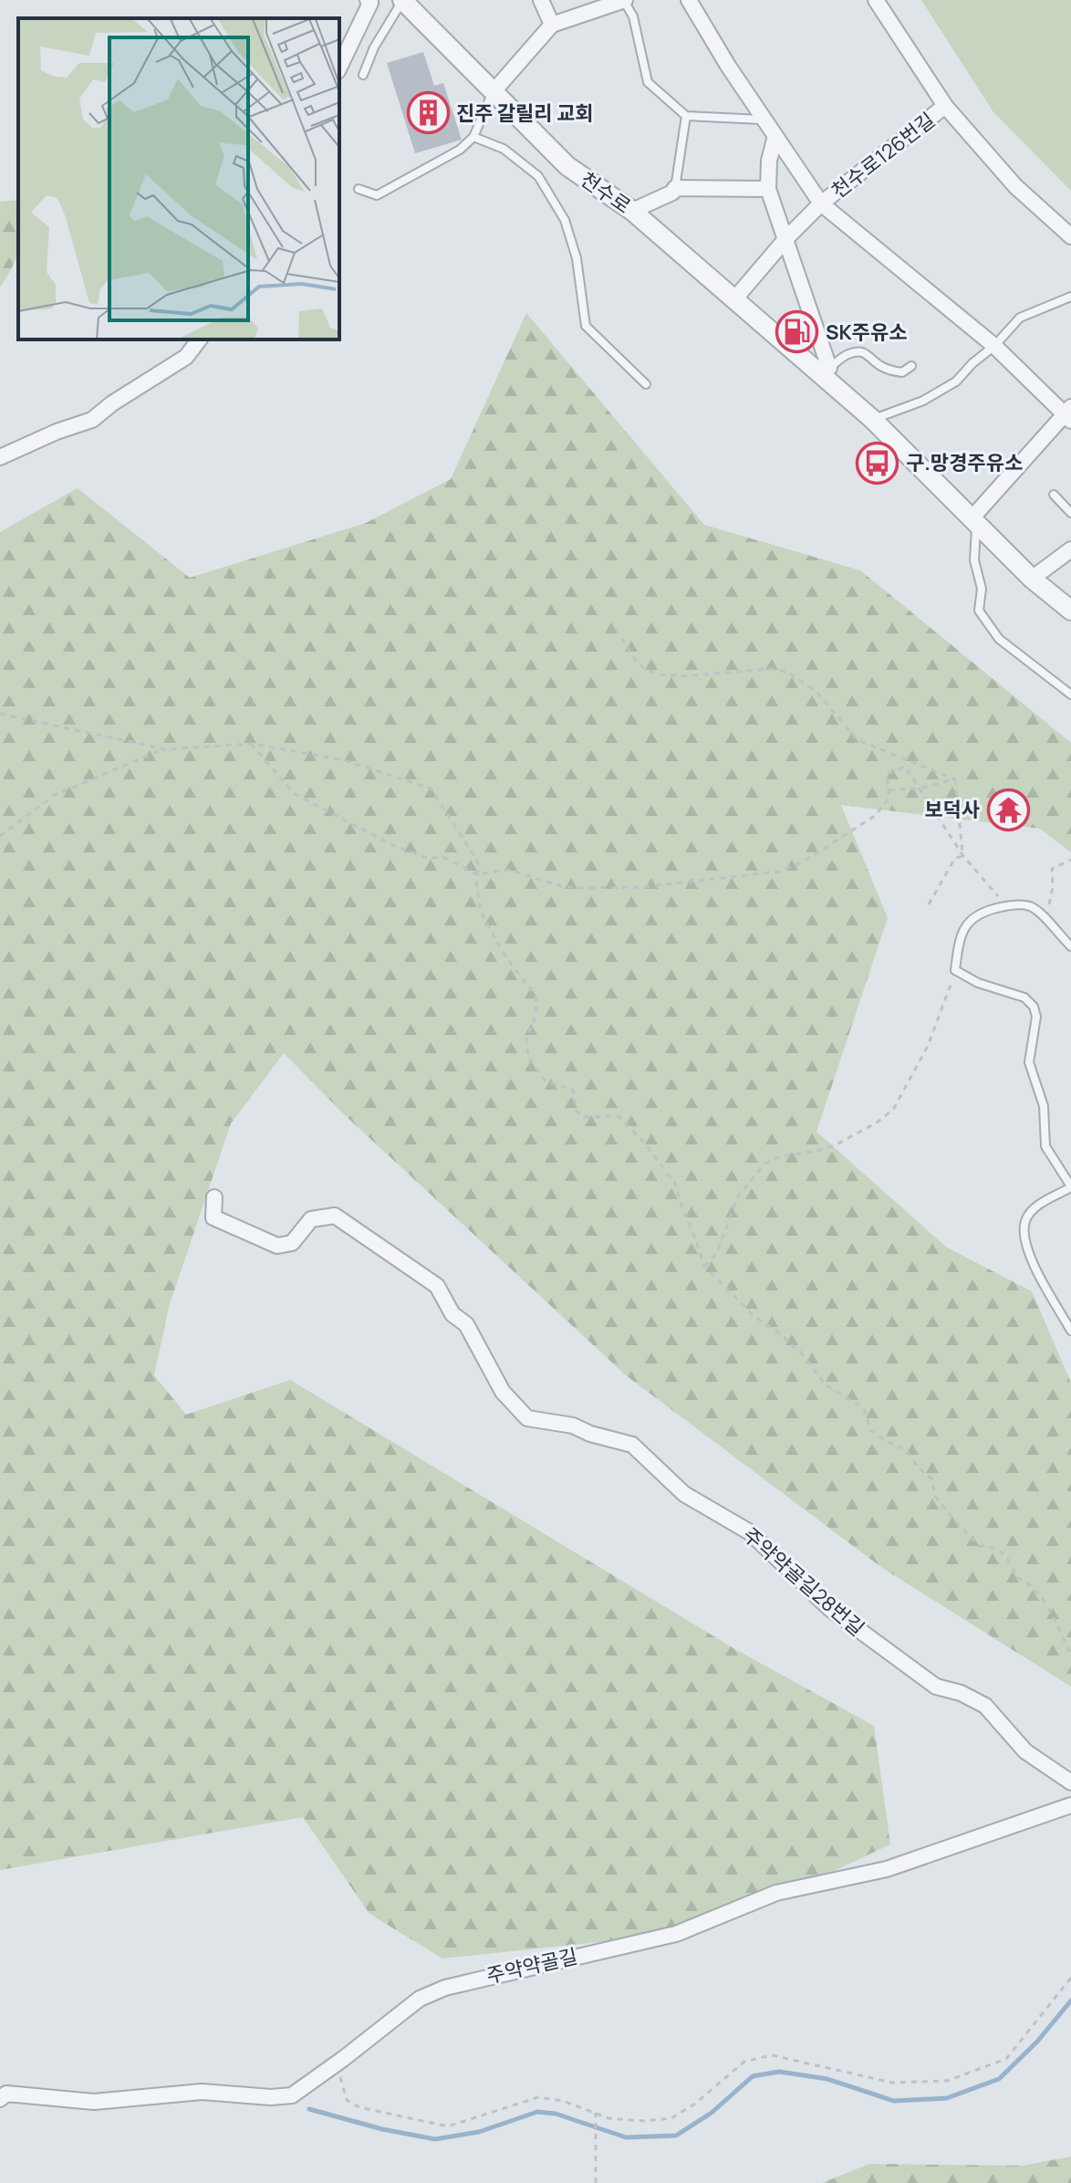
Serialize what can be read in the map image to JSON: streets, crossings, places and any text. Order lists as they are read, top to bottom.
{
  "streets": {
    "street": [
      "천수로126번길",
      "천수로",
      "주약약골길28번길",
      "주약약골길"
    ]
  },
  "crossings": [
    ["천수로126번길", "천수로"]
  ],
  "places": {
    "building": ["진주 갈릴리 교회"],
    "fuel station": ["SK주유소"],
    "bus stop": ["구.망경주유소"],
    "temple": ["보덕사"]
  }
}
